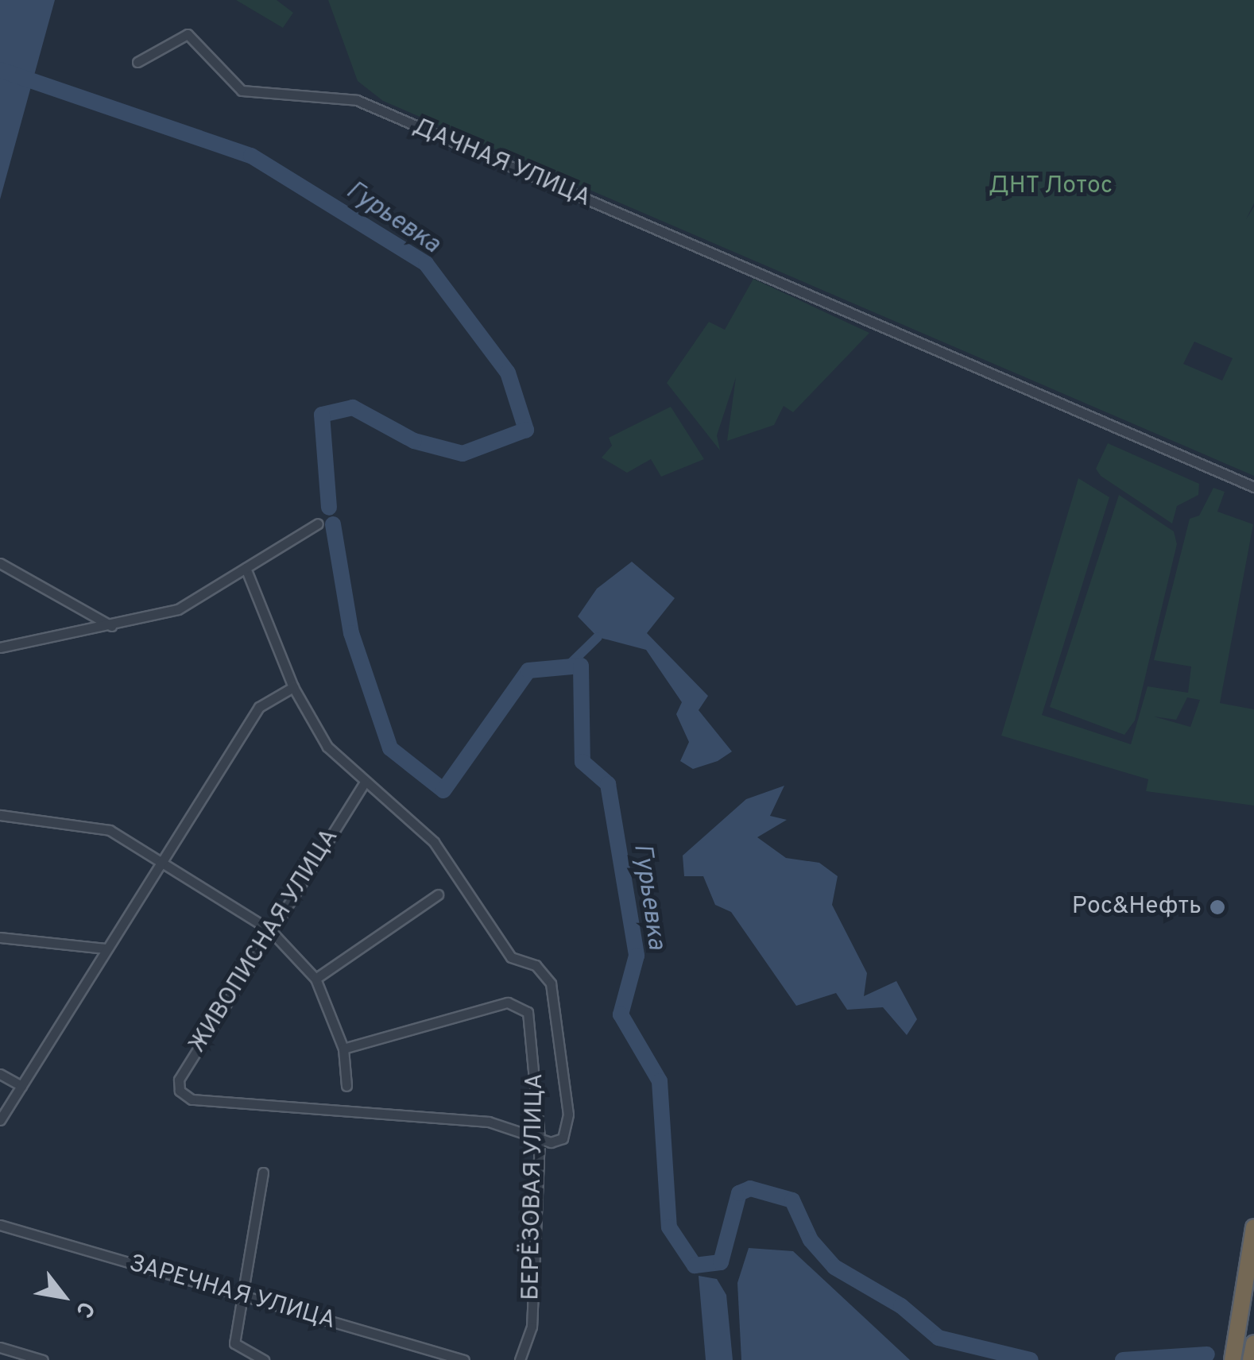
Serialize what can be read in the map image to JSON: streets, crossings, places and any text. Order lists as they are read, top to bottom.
{
  "streets": {
    "street": [
      "ДАЧНАЯ УЛИЦА",
      "ЖИВОПИСНАЯ УЛИЦА",
      "БЕРЁЗОВАЯ УЛИЦА",
      "ЗАРЕЧНАЯ УЛИЦА"
    ]
  },
  "crossings": [
    ["ЖИВОПИСНАЯ УЛИЦА", "БЕРЁЗОВАЯ УЛИЦА"]
  ],
  "water": ["Гурьевка"],
  "parks": ["ДНТ Лотос"],
  "places": ["Рос&Нефть"],
  "north": "bottom right"
}
